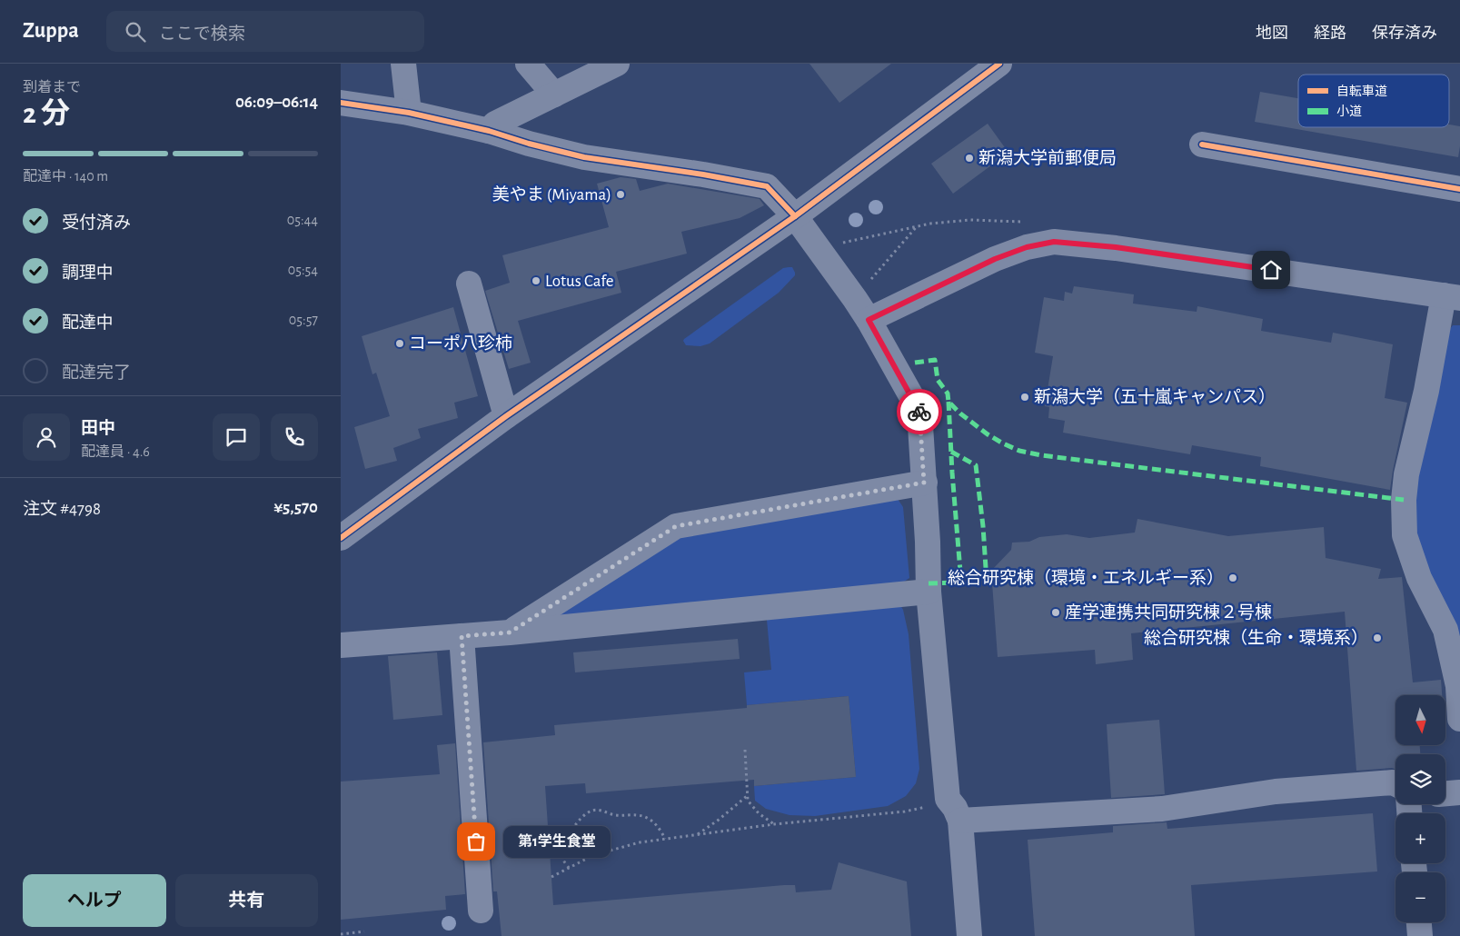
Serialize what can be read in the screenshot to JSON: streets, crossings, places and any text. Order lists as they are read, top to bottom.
{
  "places": [
    "新潟大学前郵便局",
    "美やま (Miyama)",
    "Lotus Cafe",
    "コーポ八珍柿",
    "新潟大学（五十嵐キャンパス）",
    "総合研究棟（環境・エネルギー系）",
    "産学連携共同研究棟２号棟",
    "総合研究棟（生命・環境系）",
    "第1学生食堂"
  ],
  "legend": ["自転車道", "小道"],
  "north": "bottom",
  "page": {
    "header": "Zuppa",
    "search": "ここで検索",
    "nav": ["地図", "経路", "保存済み"],
    "heading": ["2 分", "到着まで", "06:09–06:14"],
    "panel": [
      "田中",
      "配達員 · 4.6",
      "注文 #4798",
      "¥5,570"
    ],
    "bar": "配達中 · 140 m",
    "list": [
      ["受付済み", "05:44"],
      ["調理中", "05:54"],
      ["配達中", "05:57"],
      "配達完了"
    ],
    "map_buttons": ["+", "−"],
    "bubble": "第1学生食堂",
    "buttons": ["ヘルプ", "共有"]
  }
}
